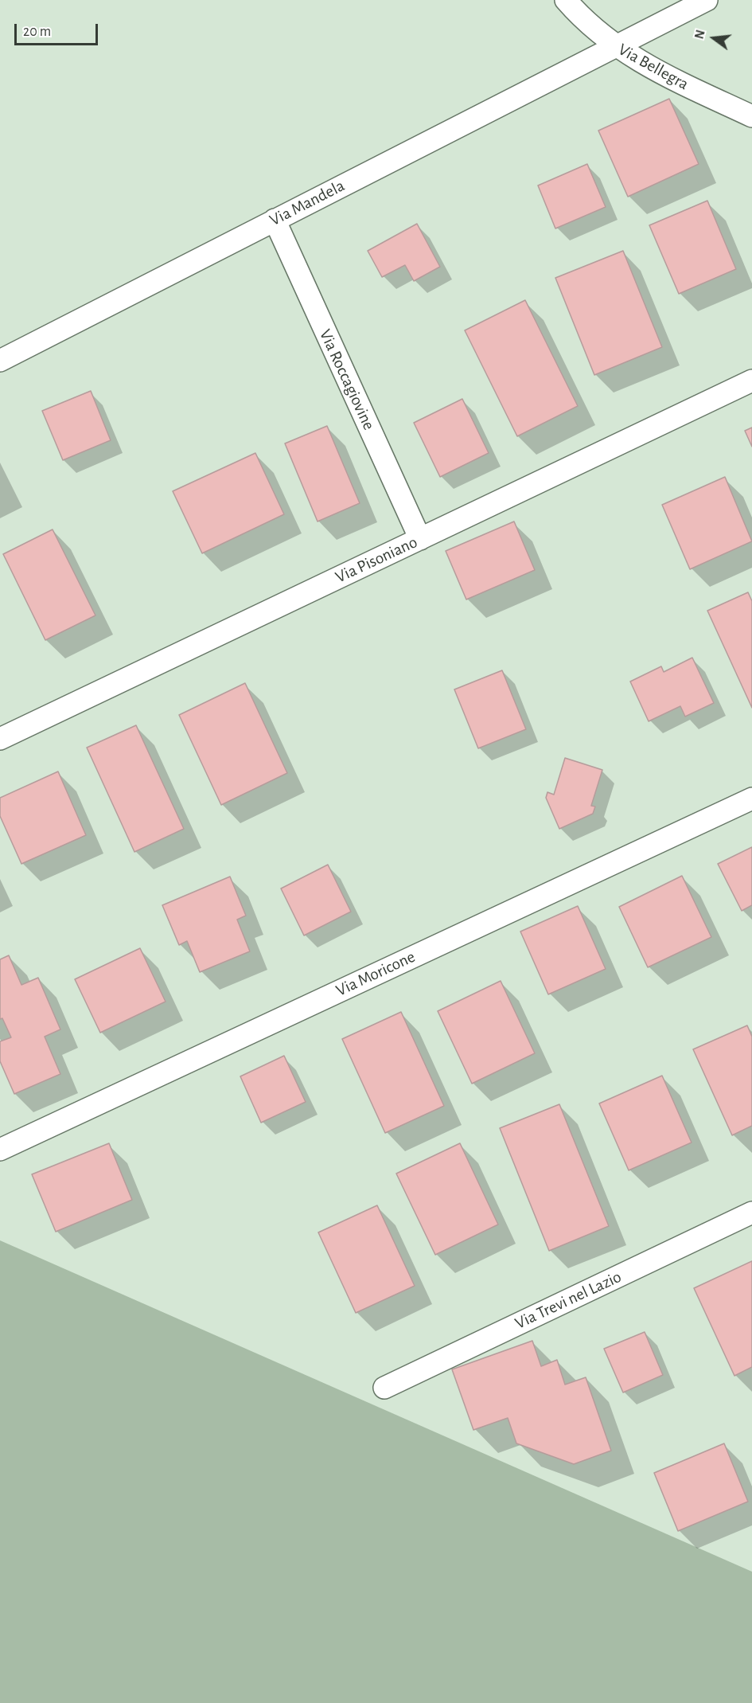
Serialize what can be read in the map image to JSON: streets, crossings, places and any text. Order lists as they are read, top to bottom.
{
  "streets": {
    "street": [
      "Via Bellegra",
      "Via Mandela",
      "Via Roccagiovine",
      "Via Pisoniano",
      "Via Moricone",
      "Via Trevi nel Lazio"
    ]
  },
  "crossings": [
    ["Via Bellegra", "Via Mandela"],
    ["Via Mandela", "Via Roccagiovine"],
    ["Via Roccagiovine", "Via Pisoniano"]
  ],
  "scale_bar": "20 m",
  "north": "left"
}
